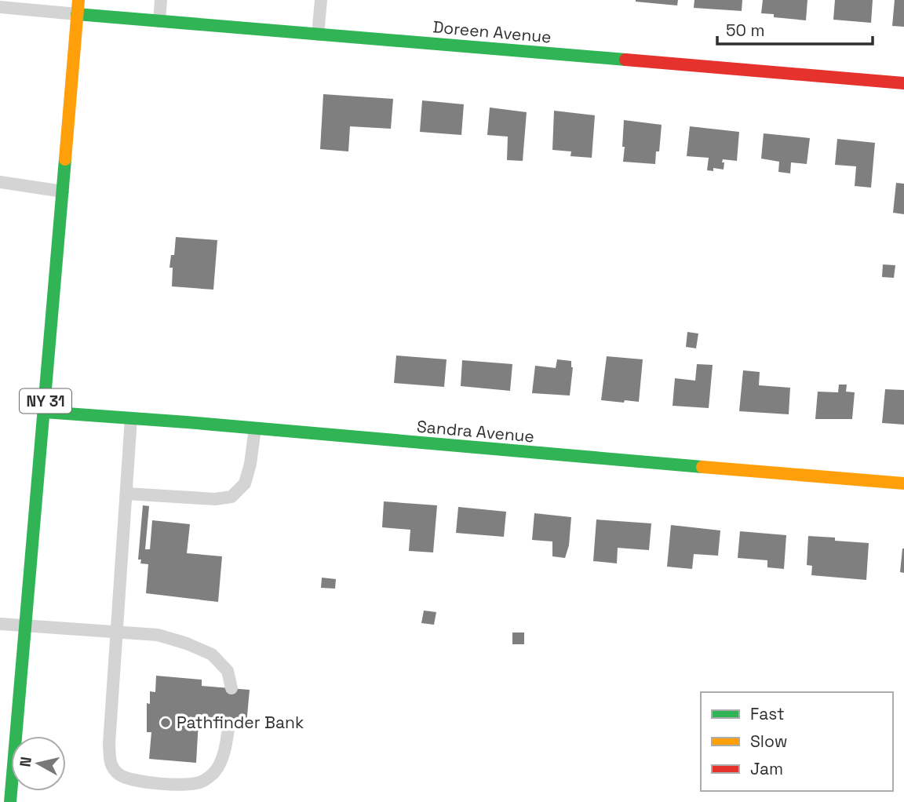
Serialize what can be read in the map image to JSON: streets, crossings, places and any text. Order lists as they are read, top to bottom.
{
  "streets": {
    "street": ["Doreen Avenue", "NY 31", "Sandra Avenue"]
  },
  "crossings": [
    ["Doreen Avenue", "NY 31"],
    ["NY 31", "Sandra Avenue"]
  ],
  "places": ["Pathfinder Bank"],
  "legend": ["Fast", "Slow", "Jam"],
  "scale_bar": "50 m",
  "north": "left"
}
